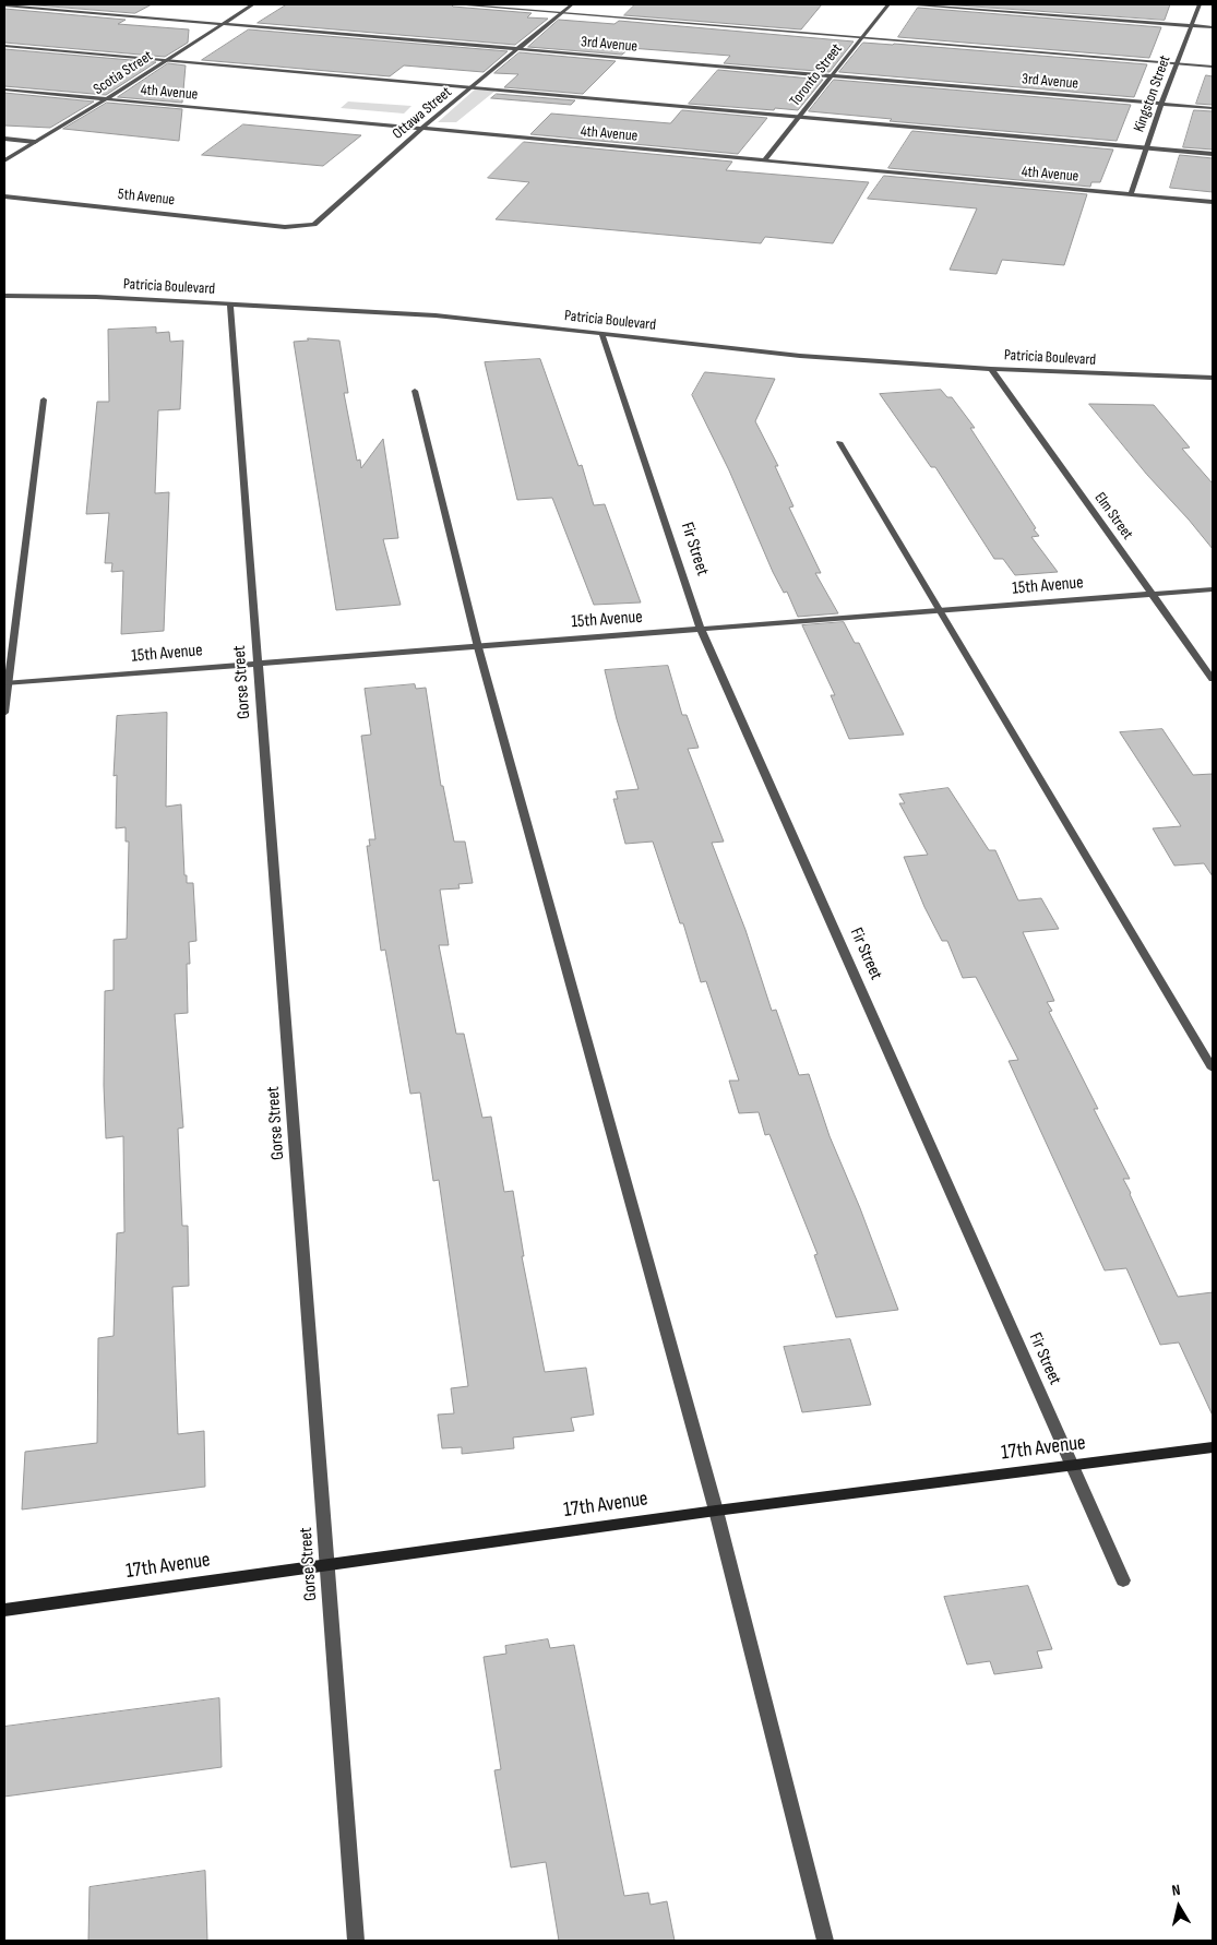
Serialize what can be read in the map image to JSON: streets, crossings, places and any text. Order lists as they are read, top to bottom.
{
  "streets": {
    "street": [
      "3rd Avenue",
      "Scotia Street",
      "Toronto Street",
      "4th Avenue",
      "Kingston Street",
      "Ottawa Street",
      "5th Avenue",
      "Patricia Boulevard",
      "Elm Street",
      "Fir Street",
      "15th Avenue",
      "Gorse Street",
      "17th Avenue"
    ]
  },
  "crossings": [
    ["3rd Avenue", "Scotia Street"],
    ["3rd Avenue", "Toronto Street"],
    ["3rd Avenue", "Kingston Street"],
    ["3rd Avenue", "Ottawa Street"],
    ["Scotia Street", "4th Avenue"],
    ["Toronto Street", "4th Avenue"],
    ["4th Avenue", "Kingston Street"],
    ["4th Avenue", "Ottawa Street"],
    ["Ottawa Street", "5th Avenue"],
    ["Patricia Boulevard", "Elm Street"],
    ["Patricia Boulevard", "Fir Street"],
    ["Patricia Boulevard", "Gorse Street"],
    ["Elm Street", "15th Avenue"],
    ["Fir Street", "15th Avenue"],
    ["Fir Street", "17th Avenue"],
    ["15th Avenue", "Gorse Street"],
    ["Gorse Street", "17th Avenue"]
  ],
  "north": "top"
}
